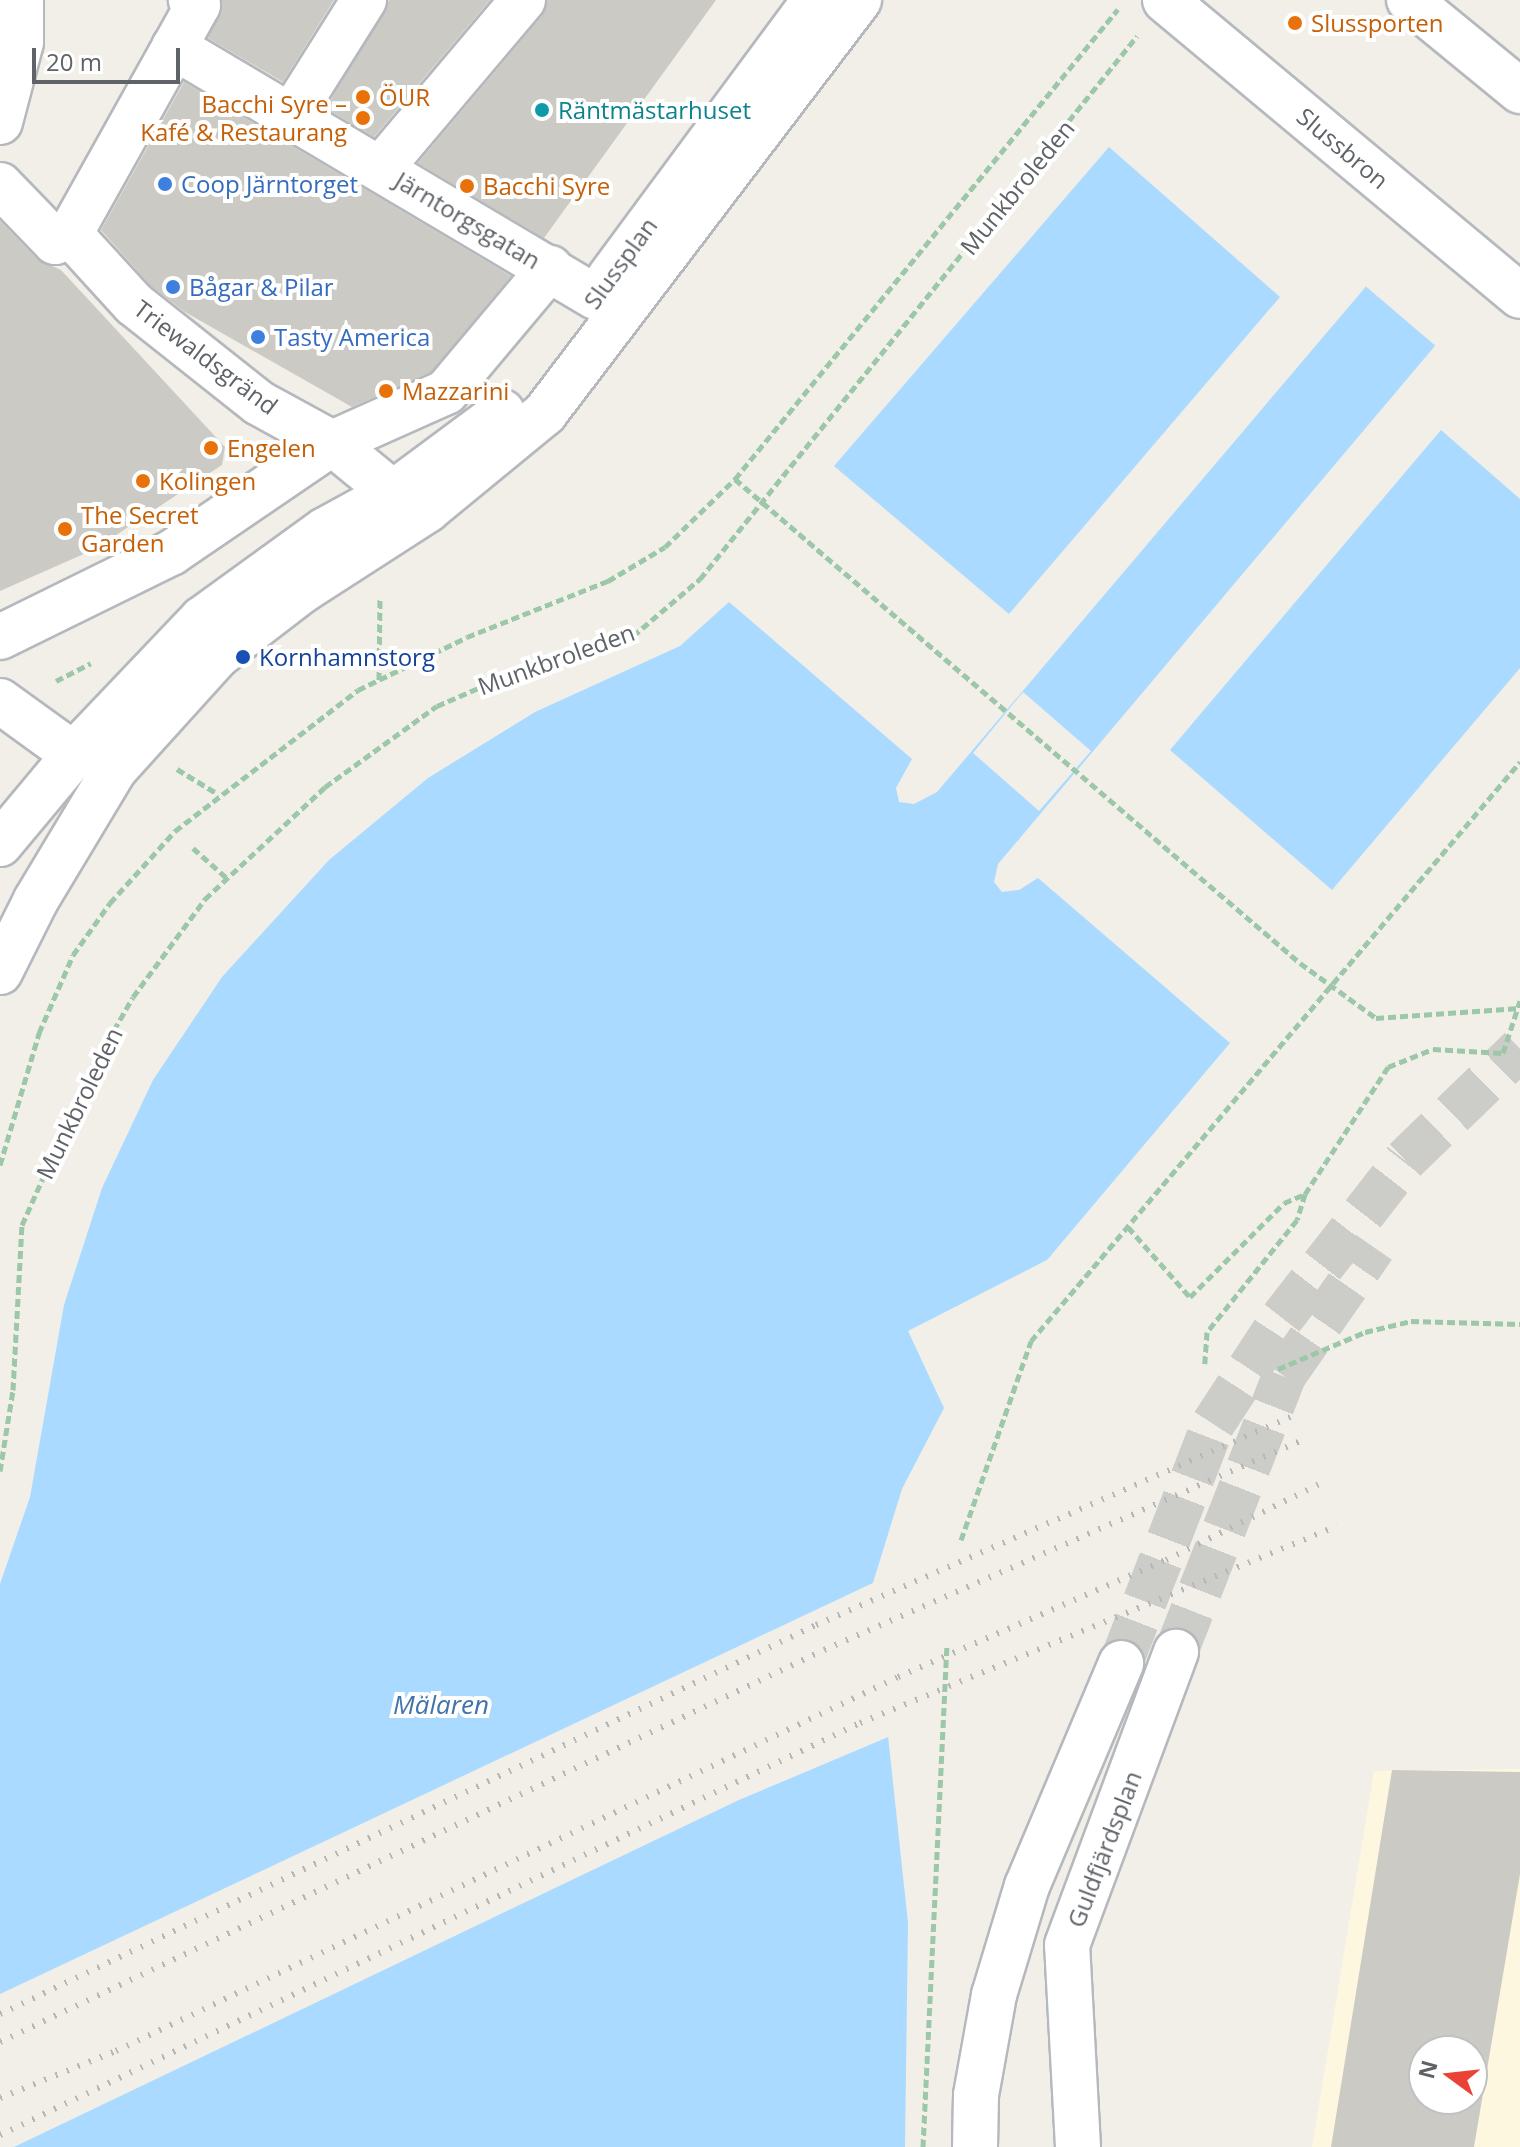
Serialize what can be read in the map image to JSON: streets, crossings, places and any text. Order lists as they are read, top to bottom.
{
  "streets": {
    "street": [
      "Slussbron",
      "Järntorgsgatan",
      "Slussplan",
      "Triewaldsgränd",
      "Guldfjärdsplan"
    ],
    "path": ["Munkbroleden"]
  },
  "crossings": [
    ["Slussbron", "Munkbroleden"],
    ["Järntorgsgatan", "Slussplan"],
    ["Slussplan", "Triewaldsgränd"]
  ],
  "water": ["Mälaren"],
  "places": [
    "Slussporten",
    "ÖUR",
    "Räntmästarhuset",
    "Bacchi Syre – Kafé & Restaurang",
    "Coop Järntorget",
    "Bacchi Syre",
    "Bågar & Pilar",
    "Tasty America",
    "Mazzarini",
    "Engelen",
    "Kolingen",
    "The Secret Garden",
    "Kornhamnstorg"
  ],
  "scale_bar": "20 m",
  "north": "left"
}
